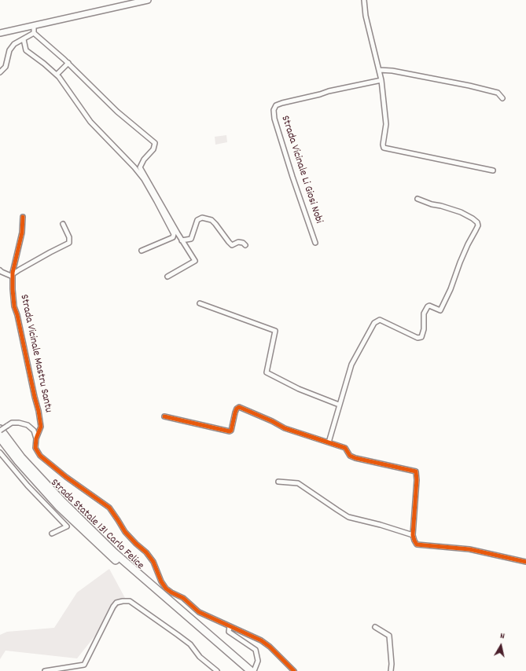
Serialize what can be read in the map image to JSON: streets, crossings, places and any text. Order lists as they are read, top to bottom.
{
  "streets": {
    "highway": ["Strada Statale 131 Carlo Felice"],
    "street": ["Strada Vicinale Li Giosi Nobi", "Strada Vicinale Mastru Santu"]
  },
  "north": "top"
}
